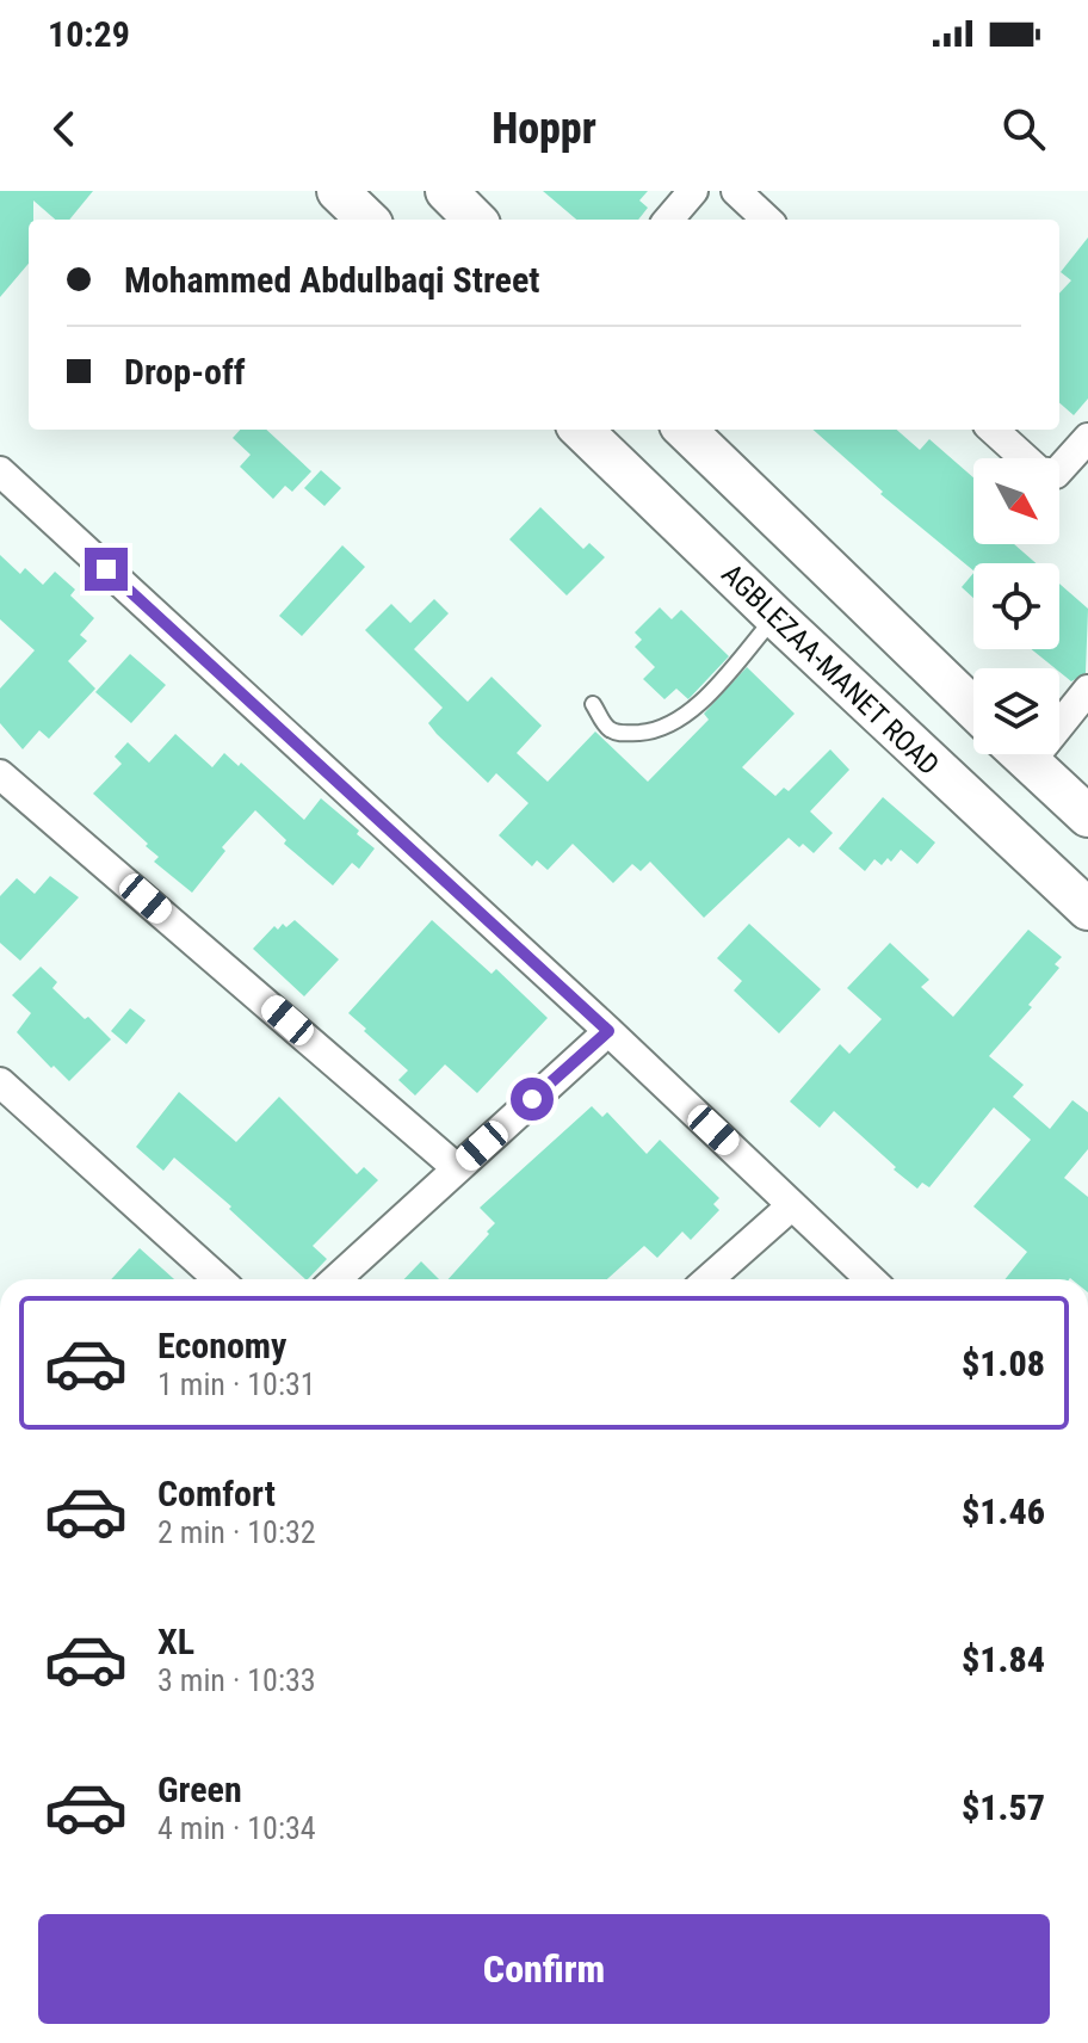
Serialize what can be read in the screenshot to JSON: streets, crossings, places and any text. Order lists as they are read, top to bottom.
{
  "streets": {
    "main road": ["AGBLEZAA-MANET ROAD"]
  },
  "north": "bottom right",
  "page": {
    "status": "10:29",
    "header": "Hoppr",
    "banner": ["Mohammed Abdulbaqi Street", "Drop-off"],
    "list": [
      {
        "name": "Economy",
        "note": "1 min · 10:31",
        "value": "$1.08"
      },
      {
        "name": "Comfort",
        "note": "2 min · 10:32",
        "value": "$1.46"
      },
      {
        "name": "XL",
        "note": "3 min · 10:33",
        "value": "$1.84"
      },
      {
        "name": "Green",
        "note": "4 min · 10:34",
        "value": "$1.57"
      }
    ],
    "buttons": "Confirm"
  }
}
